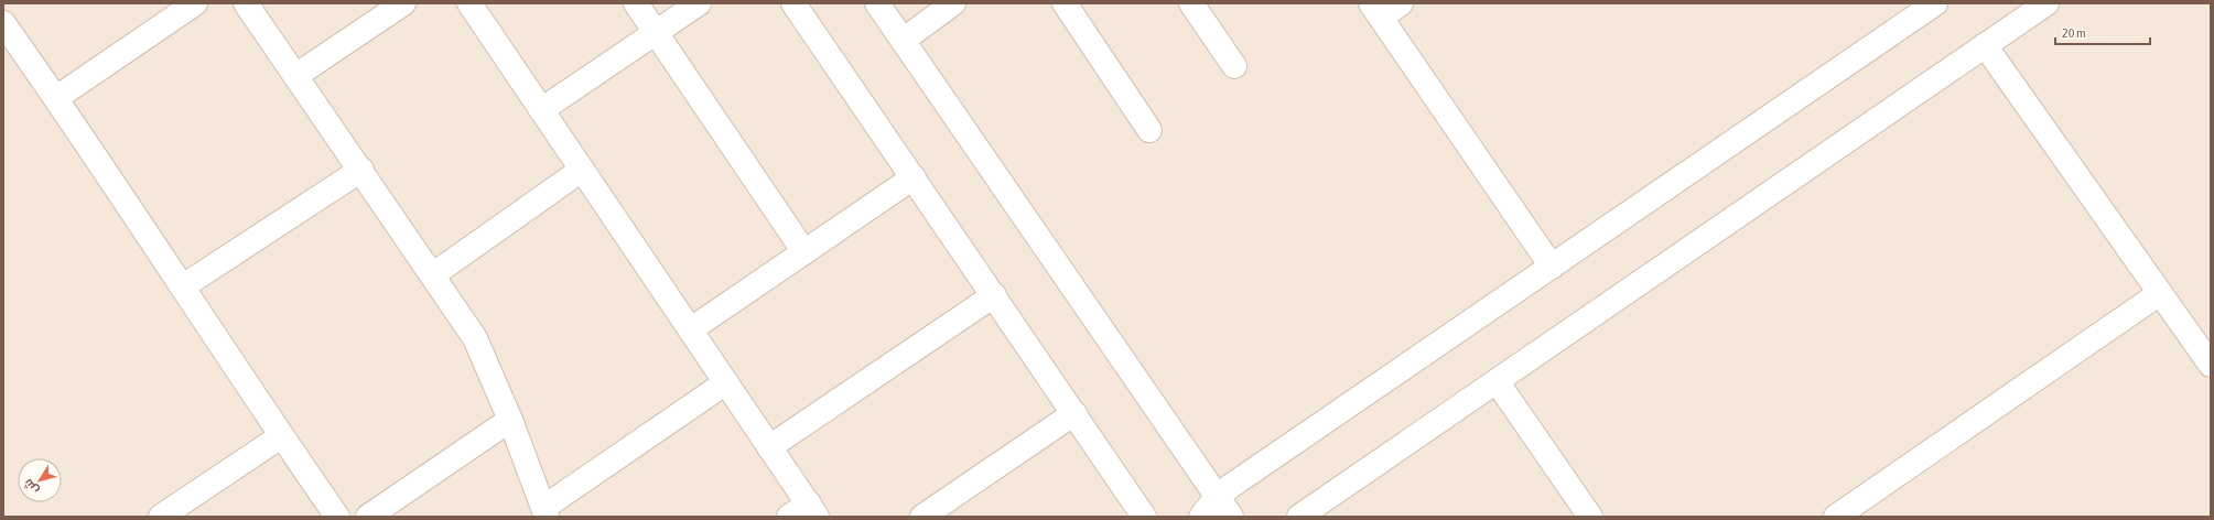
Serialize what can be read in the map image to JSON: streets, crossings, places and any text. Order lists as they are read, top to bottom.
{
  "scale_bar": "20 m",
  "north": "bottom left"
}
